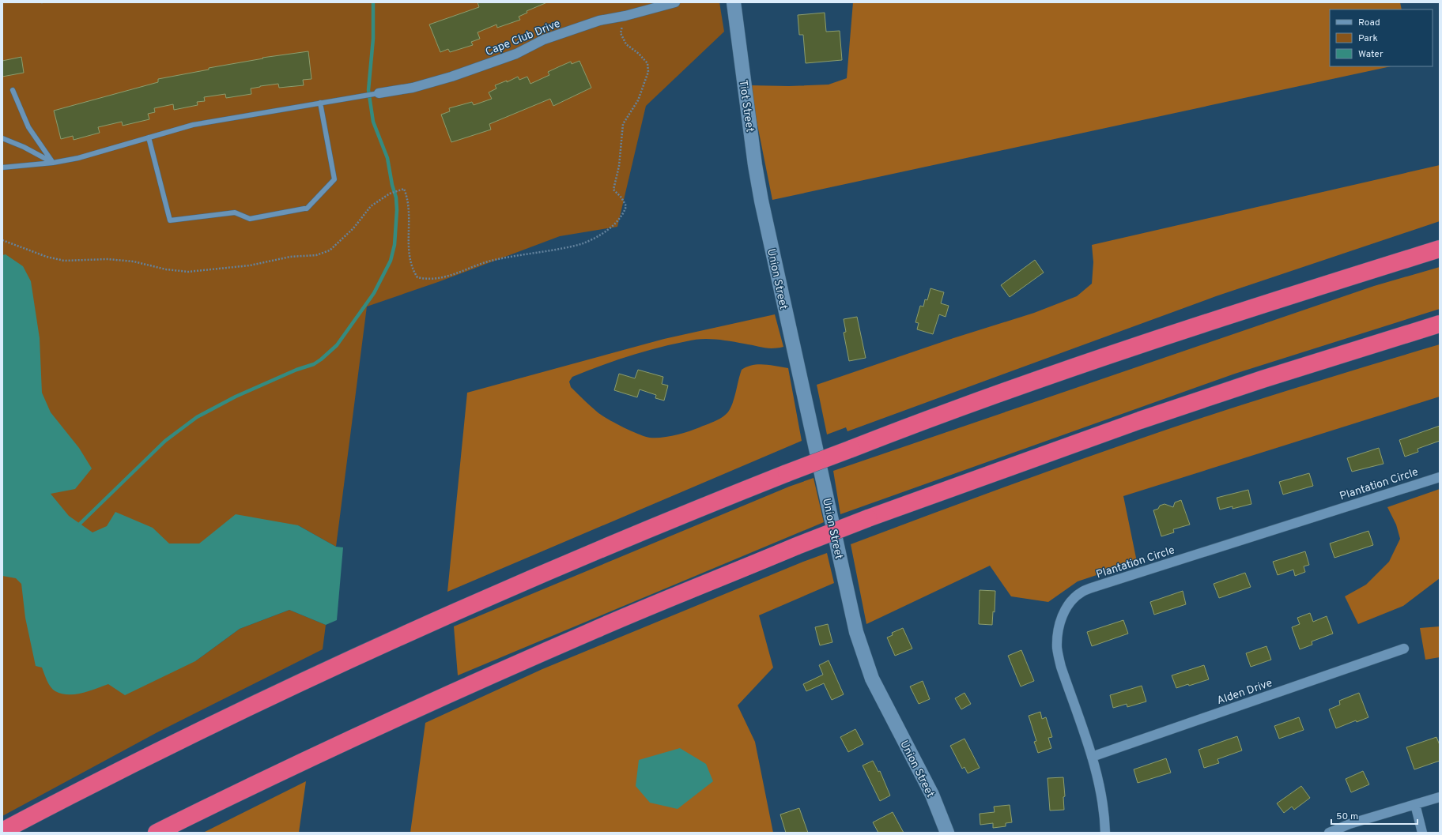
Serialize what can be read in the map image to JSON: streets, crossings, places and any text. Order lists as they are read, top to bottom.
{
  "streets": {
    "main road": ["Tiot Street", "Union Street"],
    "street": ["Cape Club Drive", "Plantation Circle", "Alden Drive"]
  },
  "crossings": [
    ["Tiot Street", "Union Street"],
    ["Plantation Circle", "Alden Drive"]
  ],
  "legend": ["Road", "Park", "Water"],
  "scale_bar": "50 m"
}
